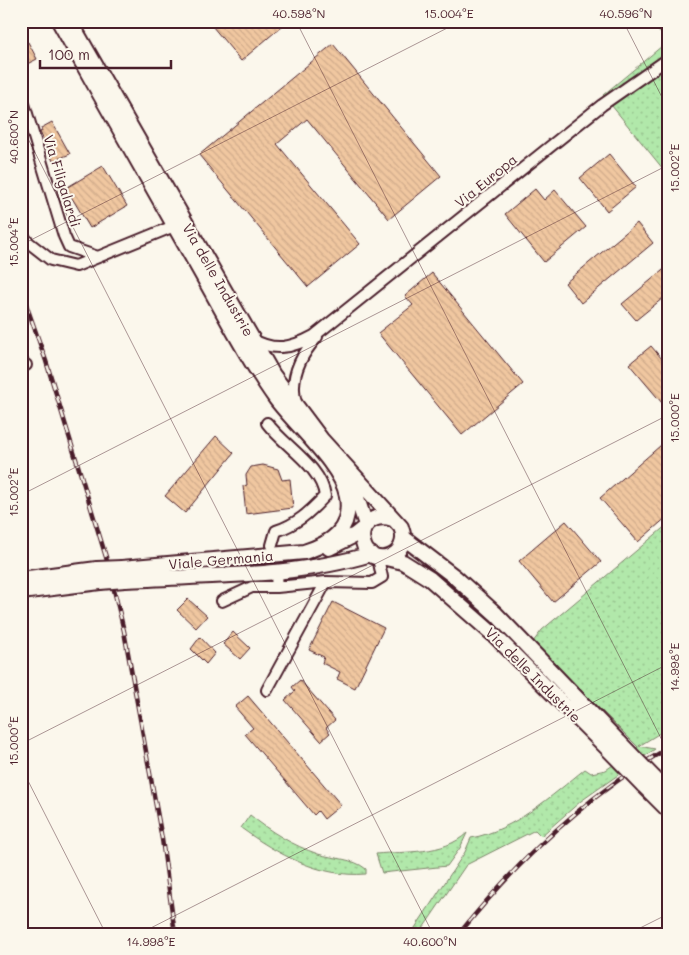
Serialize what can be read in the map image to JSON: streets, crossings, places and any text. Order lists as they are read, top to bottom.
{
  "streets": {
    "street": [
      "Via Filigalardi",
      "Via Europa",
      "Via delle Industrie",
      "Viale Germania"
    ]
  },
  "crossings": [
    ["Via Europa", "Via delle Industrie"],
    ["Via delle Industrie", "Viale Germania"]
  ],
  "scale_bar": "100 m",
  "coordinates": [
    "40.598°N",
    "15.004°E",
    "40.596°N",
    "40.600°N",
    "15.002°E",
    "15.000°E",
    "14.998°E"
  ]
}
